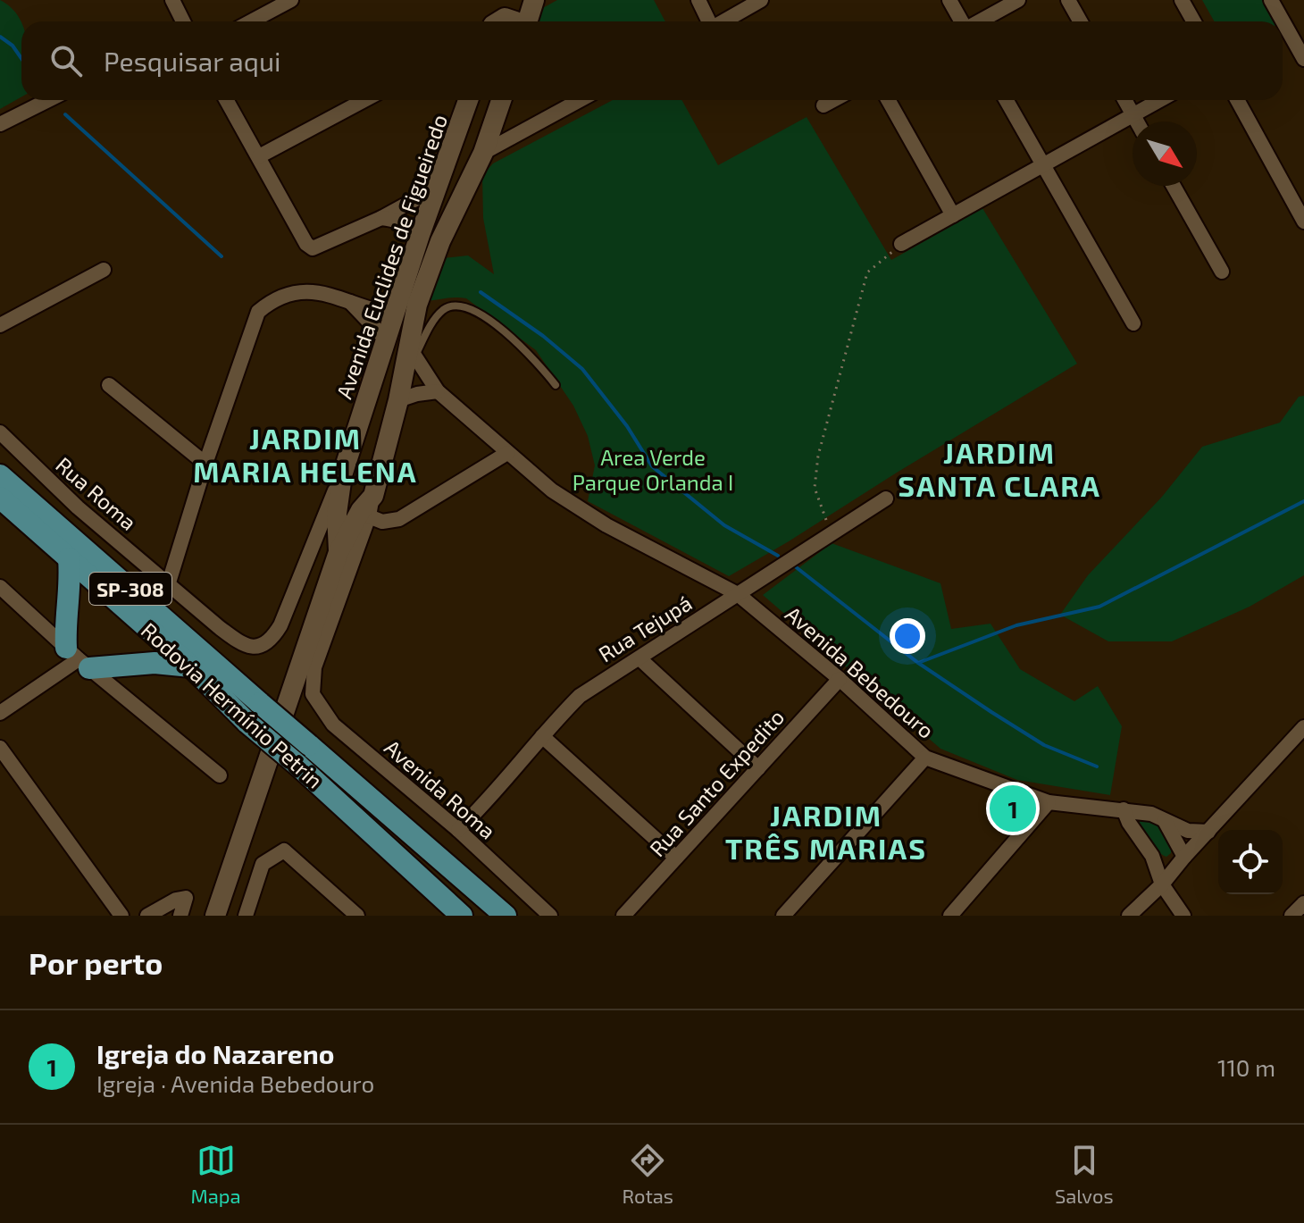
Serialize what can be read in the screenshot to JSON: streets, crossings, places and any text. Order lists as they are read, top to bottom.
{
  "streets": {
    "main road": ["SP-308", "Rodovia Hermínio Petrin"],
    "street": [
      "Avenida Euclides de Figueiredo",
      "Rua Roma",
      "Rua Tejupá",
      "Avenida Bebedouro",
      "Rua Santo Expedito",
      "Avenida Roma"
    ]
  },
  "crossings": [
    ["Avenida Euclides de Figueiredo", "Rua Roma"],
    ["Avenida Euclides de Figueiredo", "Avenida Bebedouro"],
    ["Avenida Euclides de Figueiredo", "Avenida Roma"],
    ["Rua Tejupá", "Avenida Bebedouro"],
    ["Rua Tejupá", "Avenida Roma"],
    ["Avenida Bebedouro", "Rua Santo Expedito"]
  ],
  "districts": ["JARDIM MARIA HELENA", "JARDIM SANTA CLARA", "JARDIM TRÊS MARIAS"],
  "parks": ["Area Verde Parque Orlanda I"],
  "north": "bottom right",
  "page": {
    "search": "Pesquisar aqui",
    "pins": "1",
    "heading": "Por perto",
    "list": [
      {
        "mark": "1",
        "name": "Igreja do Nazareno",
        "note": "Igreja · Avenida Bebedouro",
        "value": "110 m"
      }
    ],
    "nav": ["Mapa", "Rotas", "Salvos"]
  }
}
